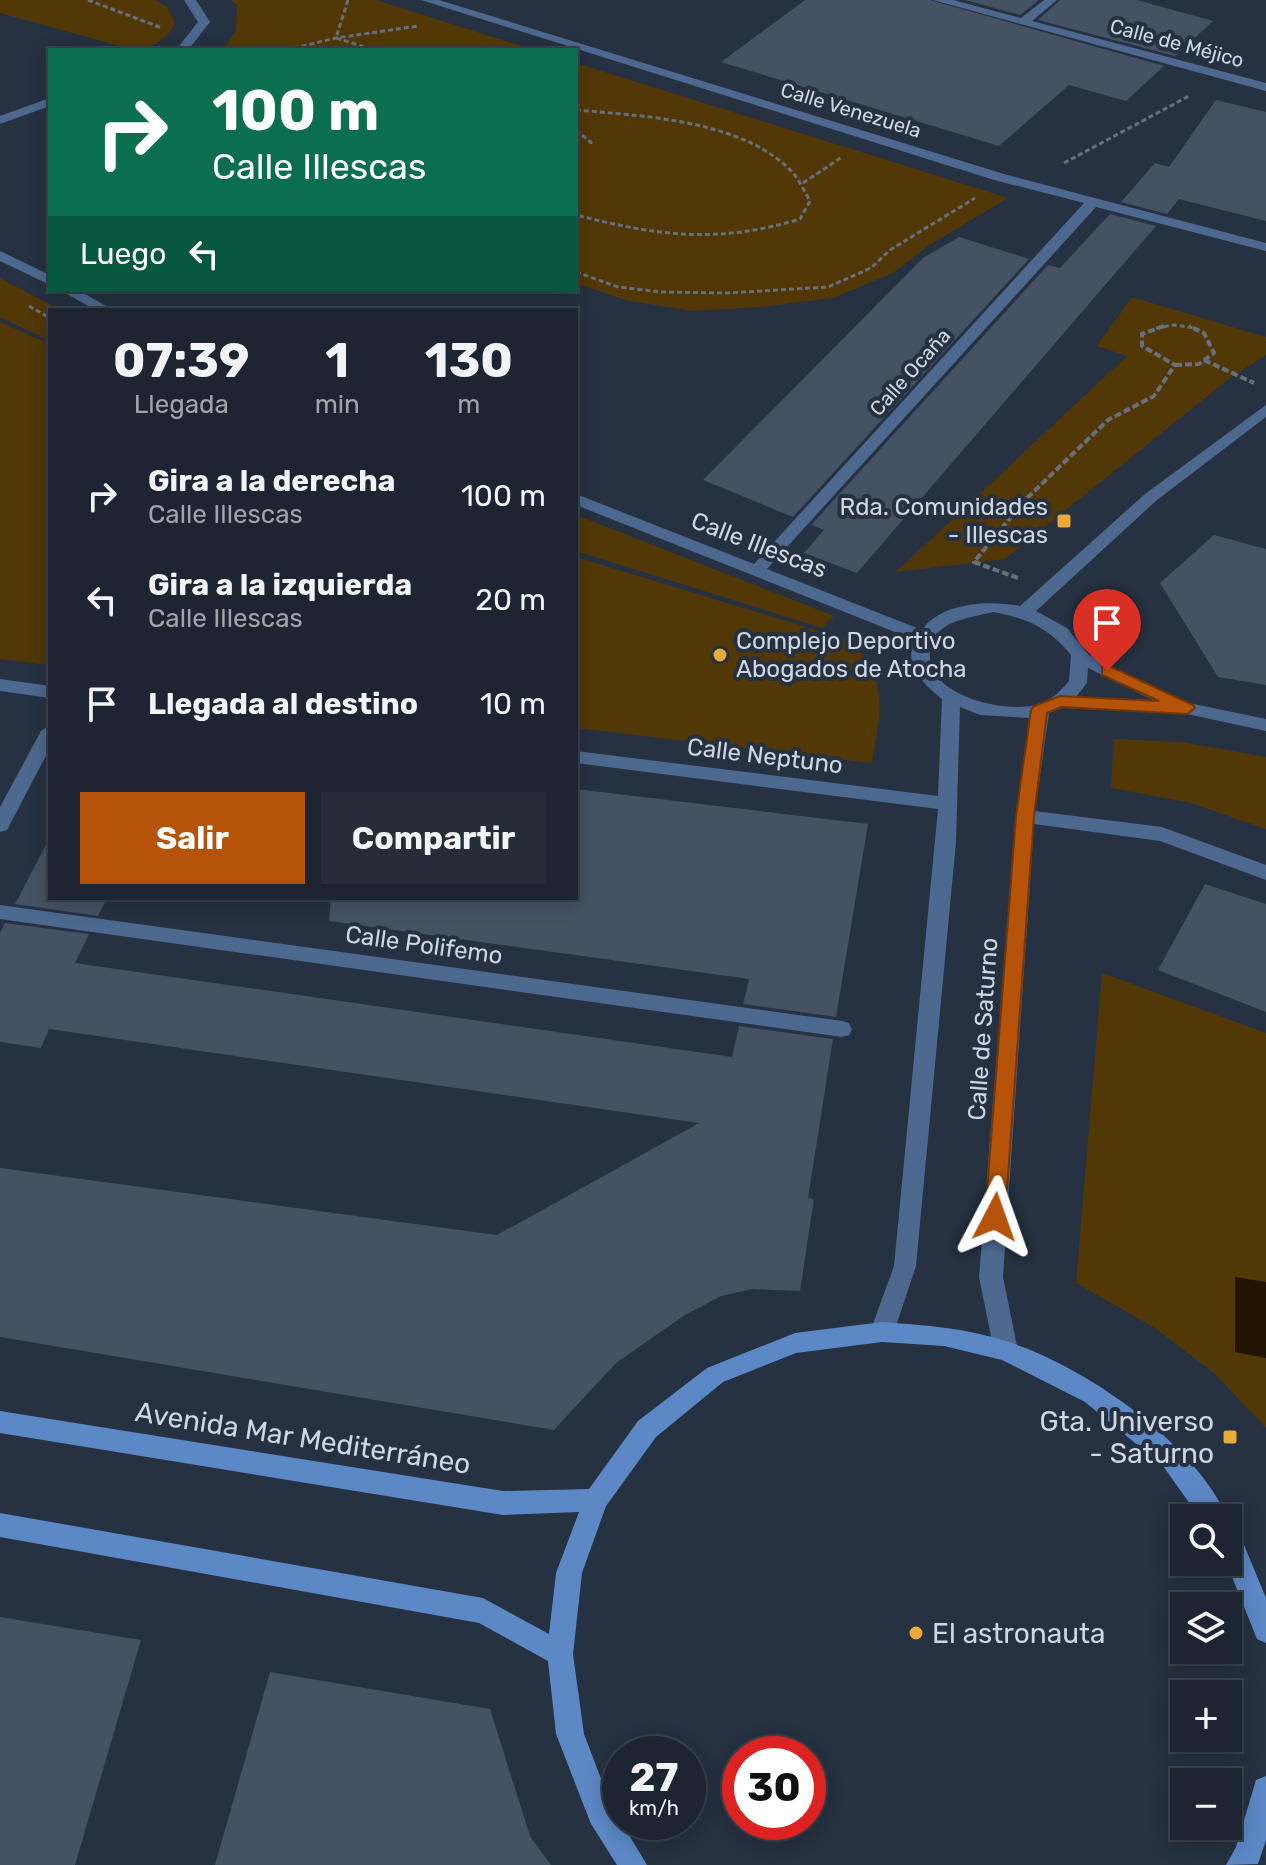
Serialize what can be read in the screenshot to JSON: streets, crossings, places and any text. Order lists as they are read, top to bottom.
{
  "streets": {
    "street": [
      "Calle de Méjico",
      "Calle Venezuela",
      "Calle Ocaña",
      "Calle Illescas",
      "Calle Neptuno",
      "Calle Polifemo",
      "Calle de Saturno",
      "Avenida Mar Mediterráneo"
    ]
  },
  "crossings": [
    ["Calle Venezuela", "Calle Ocaña"],
    ["Calle Ocaña", "Calle Illescas"],
    ["Calle Illescas", "Calle de Saturno"]
  ],
  "places": {
    "transit": ["Rda. Comunidades - Illescas", "Gta. Universo - Saturno"],
    "other": ["Complejo Deportivo Abogados de Atocha", "El astronauta"]
  },
  "page": {
    "turn": ["100 m", "Calle Illescas"],
    "then": "Luego",
    "eta": [
      "07:39",
      "Llegada",
      "1",
      "min",
      "130",
      "m"
    ],
    "list": [
      {
        "name": "Gira a la derecha",
        "note": "Calle Illescas",
        "value": "100 m"
      },
      {
        "name": "Gira a la izquierda",
        "note": "Calle Illescas",
        "value": "20 m"
      },
      {
        "name": "Llegada al destino",
        "value": "10 m"
      }
    ],
    "buttons": ["Salir", "Compartir"],
    "map_buttons": ["+", "−"],
    "speed": "27 km/h",
    "limit": "30"
  }
}
